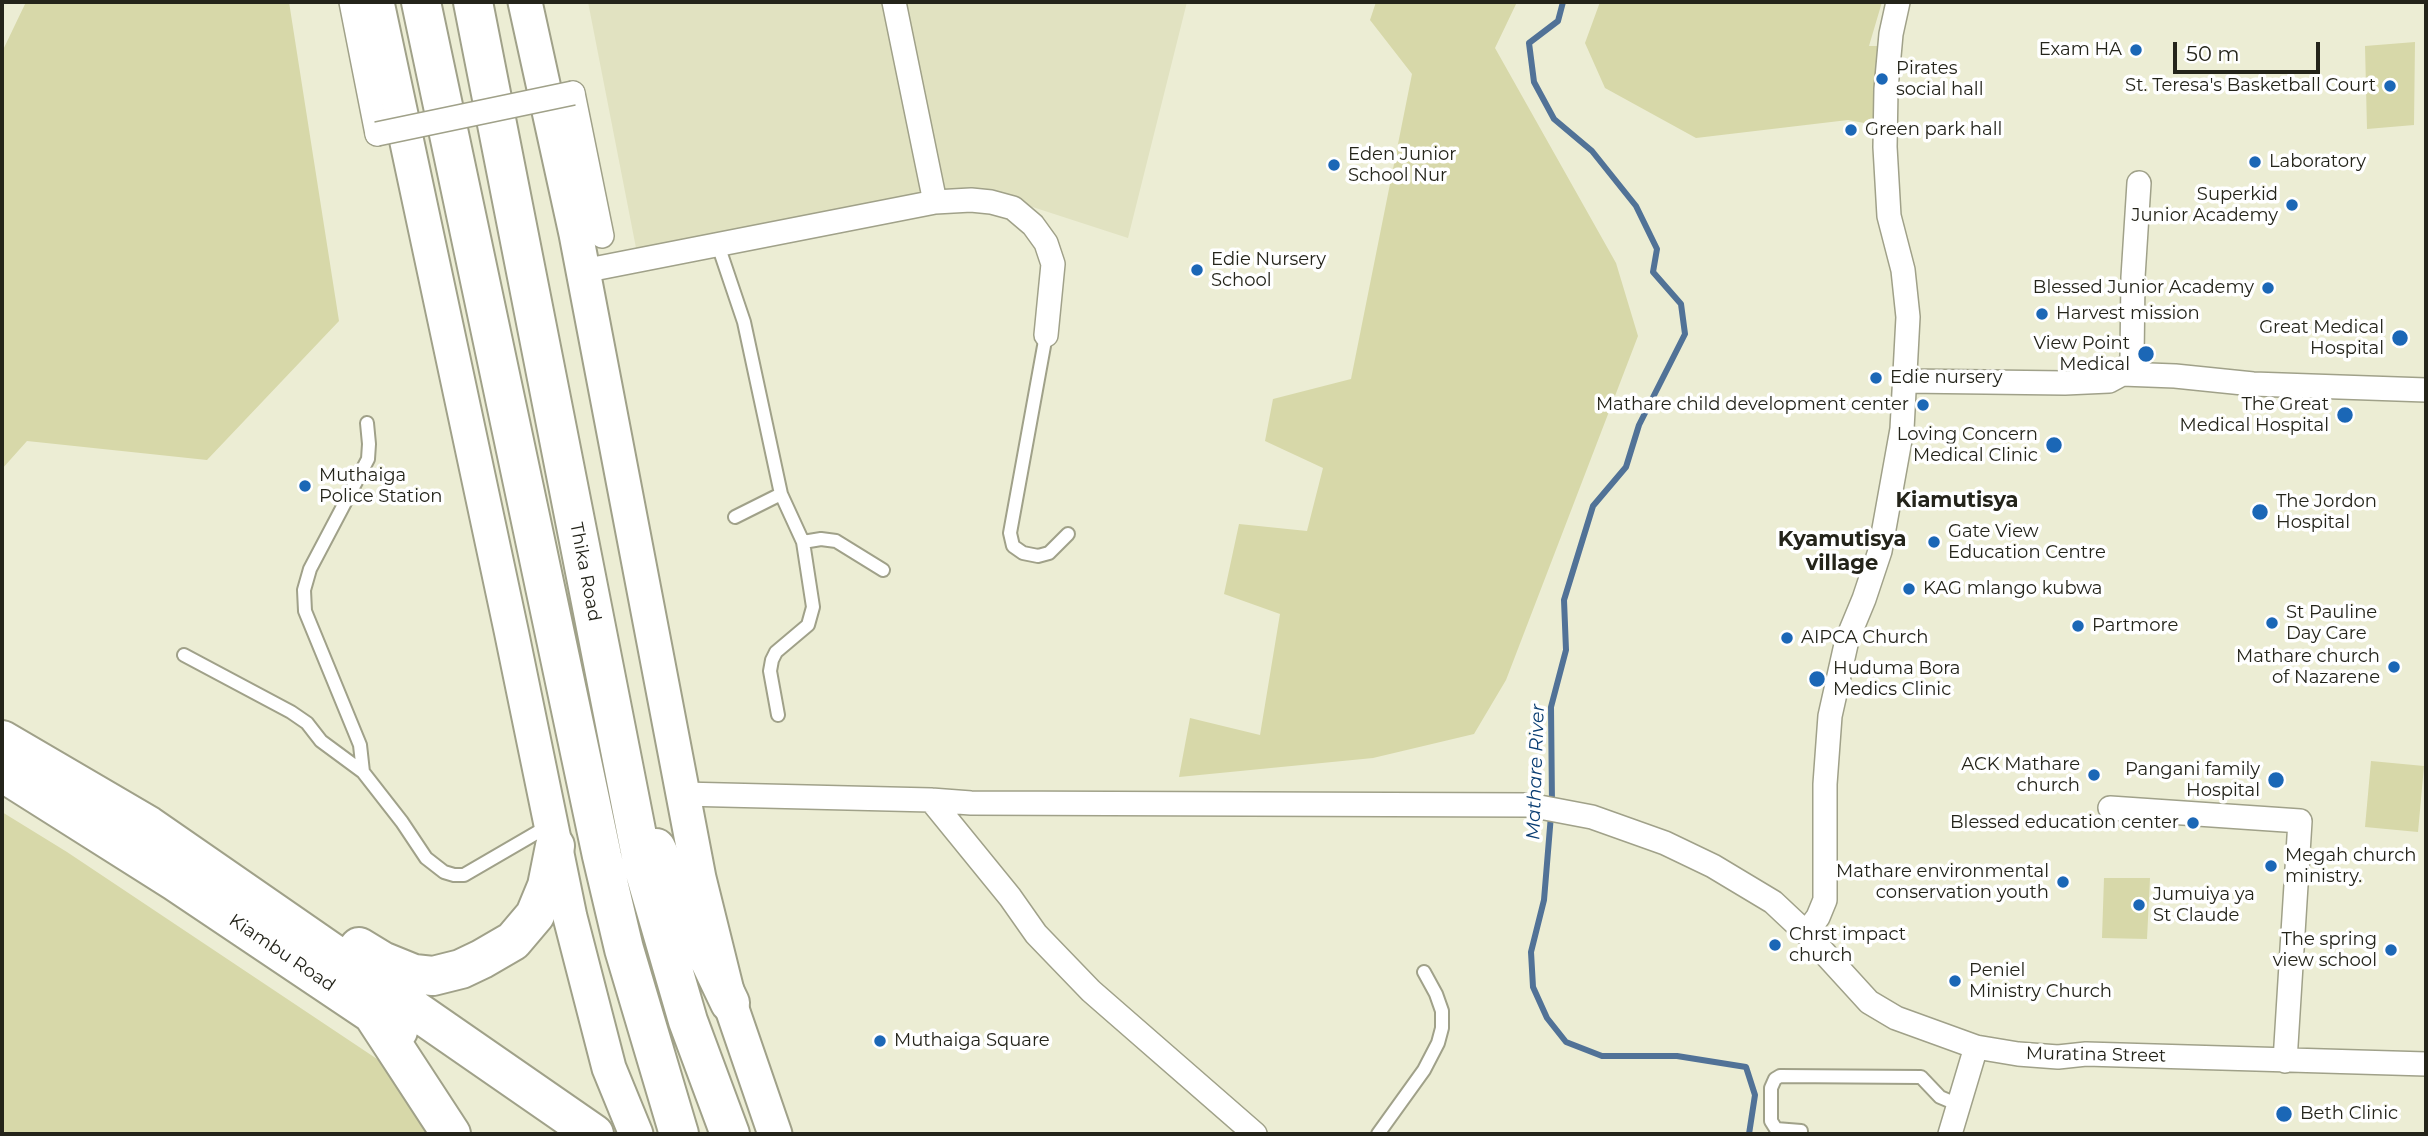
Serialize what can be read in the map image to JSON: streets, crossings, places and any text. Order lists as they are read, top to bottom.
{
  "streets": {
    "highway": ["Thika Road", "Kiambu Road"],
    "street": ["Muratina Street"]
  },
  "districts": ["Kiamutisya", "Kyamutisya village"],
  "water": ["Mathare River"],
  "places": [
    "Exam HA",
    "Pirates social hall",
    "St. Teresa's Basketball Court",
    "Green park hall",
    "Laboratory",
    "Eden Junior School Nur",
    "Superkid Junior Academy",
    "Edie Nursery School",
    "Blessed Junior Academy",
    "Harvest mission",
    "Great Medical Hospital",
    "View Point Medical",
    "Edie nursery",
    "Mathare child development center",
    "The Great Medical Hospital",
    "Loving Concern Medical Clinic",
    "Muthaiga Police Station",
    "The Jordon Hospital",
    "Gate View Education Centre",
    "KAG mlango kubwa",
    "St Pauline Day Care",
    "Partmore",
    "AIPCA Church",
    "Mathare church of Nazarene",
    "Huduma Bora Medics Clinic",
    "ACK Mathare church",
    "Pangani family Hospital",
    "Blessed education center",
    "Megah church ministry.",
    "Mathare environmental conservation youth",
    "Jumuiya ya St Claude",
    "Chrst impact church",
    "The spring view school",
    "Peniel Ministry Church",
    "Muthaiga Square",
    "Beth Clinic"
  ],
  "scale_bar": "50 m"
}
